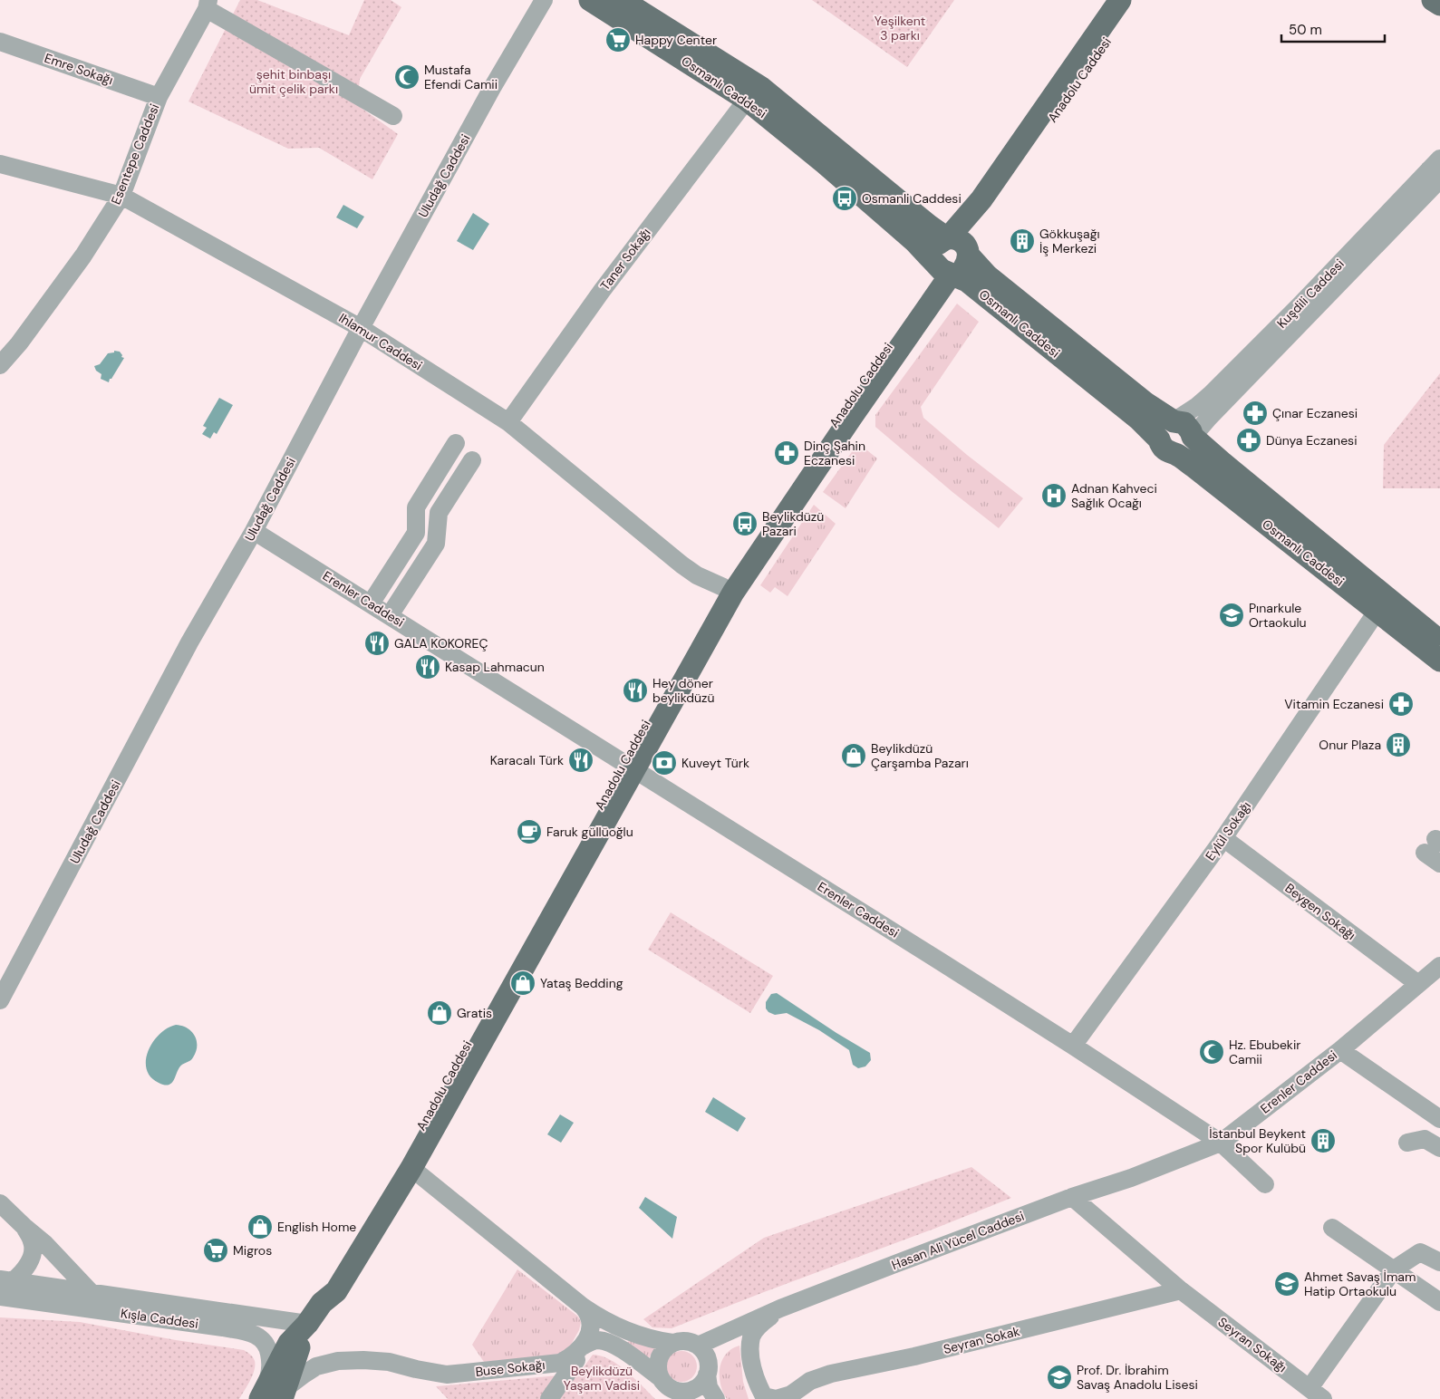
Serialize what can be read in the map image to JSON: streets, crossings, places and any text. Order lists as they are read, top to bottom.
{
  "streets": {
    "main road": ["Anadolu Caddesi", "Osmanlı Caddesi"],
    "street": [
      "Emre Sokağı",
      "Esentepe Caddesi",
      "Uludağ Caddesi",
      "Taner Sokağı",
      "Kuşdili Caddesi",
      "Ihlamur Caddesi",
      "Erenler Caddesi",
      "Eylül Sokağı",
      "Beygen Sokağı",
      "Hasan Ali Yücel Caddesi",
      "Kışla Caddesi",
      "Seyran Sokak",
      "Seyran Sokağı",
      "Buse Sokağı"
    ]
  },
  "crossings": [
    ["Emre Sokağı", "Esentepe Caddesi"],
    ["Anadolu Caddesi", "Osmanlı Caddesi"],
    ["Anadolu Caddesi", "Ihlamur Caddesi"],
    ["Anadolu Caddesi", "Erenler Caddesi"],
    ["Anadolu Caddesi", "Kışla Caddesi"],
    ["Anadolu Caddesi", "Buse Sokağı"],
    ["Osmanlı Caddesi", "Taner Sokağı"],
    ["Osmanlı Caddesi", "Kuşdili Caddesi"],
    ["Osmanlı Caddesi", "Eylül Sokağı"],
    ["Esentepe Caddesi", "Ihlamur Caddesi"],
    ["Uludağ Caddesi", "Ihlamur Caddesi"],
    ["Uludağ Caddesi", "Erenler Caddesi"],
    ["Taner Sokağı", "Ihlamur Caddesi"],
    ["Erenler Caddesi", "Eylül Sokağı"],
    ["Erenler Caddesi", "Beygen Sokağı"],
    ["Erenler Caddesi", "Hasan Ali Yücel Caddesi"],
    ["Eylül Sokağı", "Beygen Sokağı"],
    ["Hasan Ali Yücel Caddesi", "Seyran Sokağı"],
    ["Kışla Caddesi", "Buse Sokağı"],
    ["Seyran Sokak", "Seyran Sokağı"]
  ],
  "parks": ["Yeşilkent 3 parkı", "şehit binbaşı ümit çelik parkı", "Beylikdüzü Yaşam Vadisi"],
  "places": {
    "supermarket": ["Happy Center", "Migros"],
    "mosque": ["Mustafa Efendi Camii", "Hz. Ebubekir Camii"],
    "bus stop": ["Osmanli Caddesi", "Beylikdüzü Pazari"],
    "building": ["Gökkuşağı İş Merkezi", "Onur Plaza", "İstanbul Beykent Spor Kulübü"],
    "pharmacy": [
      "Çınar Eczanesi",
      "Dünya Eczanesi",
      "Dinç Şahin Eczanesi",
      "Vitamin Eczanesi"
    ],
    "hospital": ["Adnan Kahveci Sağlık Ocağı"],
    "school or university": ["Pınarkule Ortaokulu", "Ahmet Savaş İmam Hatip Ortaokulu", "Prof. Dr. İbrahim Savaş Anadolu Lisesi"],
    "restaurant": [
      "GALA KOKOREÇ",
      "Kasap Lahmacun",
      "Hey döner beylikdüzü",
      "Karacalı Türk"
    ],
    "shop": [
      "Beylikdüzü Çarşamba Pazarı",
      "Yataş Bedding",
      "Gratis",
      "English Home"
    ],
    "bank": ["Kuveyt Türk"],
    "cafe": ["Faruk güllüoğlu"]
  },
  "scale_bar": "50 m"
}
